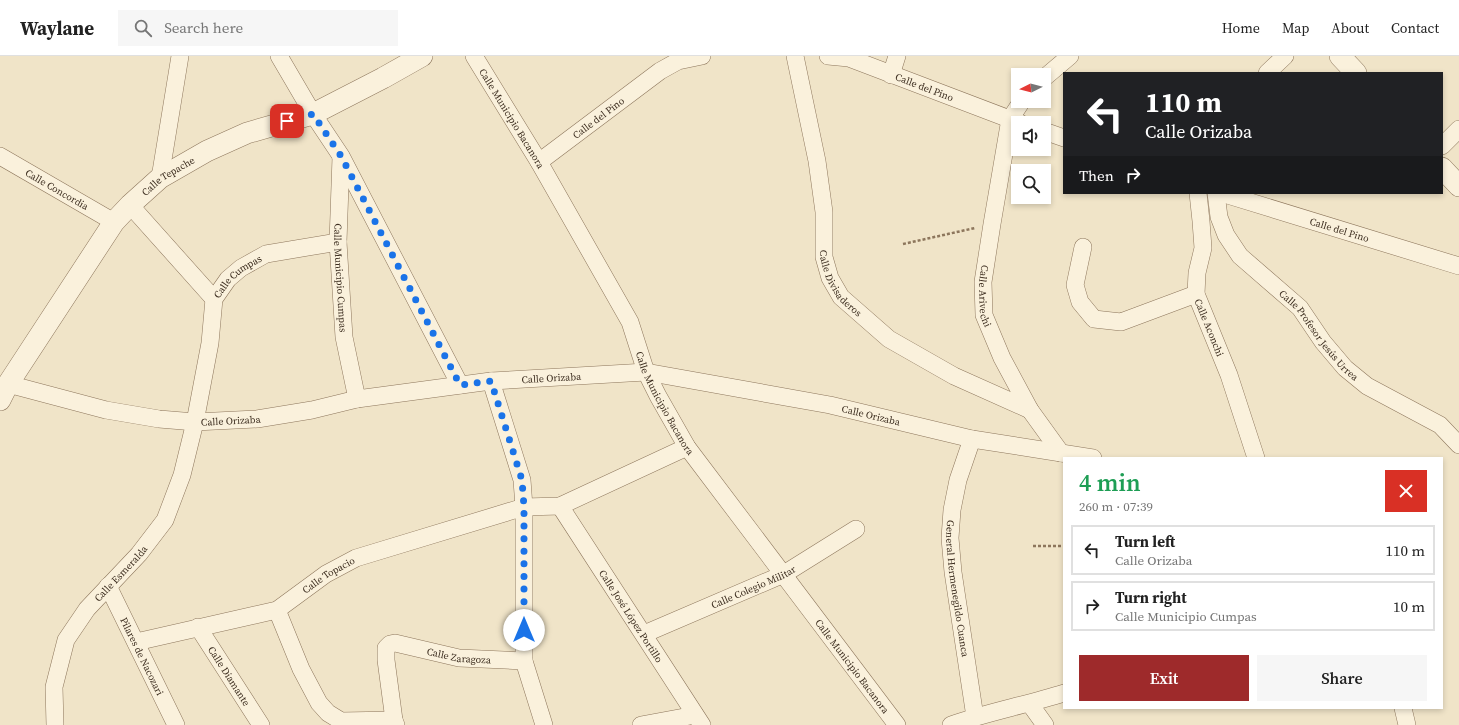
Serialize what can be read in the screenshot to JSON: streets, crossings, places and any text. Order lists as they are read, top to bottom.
{
  "streets": {
    "street": [
      "Calle del Pino",
      "Calle Municipio Bacanora",
      "Calle Tepache",
      "Calle Concordia",
      "Calle Cumpas",
      "Calle Municipio Cumpas",
      "Calle Divisaderos",
      "Calle Arivechi",
      "Calle Aconchi",
      "Calle Profesor Jesús Urrea",
      "Calle Orizaba",
      "Calle Esmeralda",
      "Calle Topacio",
      "Calle Colegio Militar",
      "General Hermenegildo Cuanca",
      "Calle José López Portillo",
      "Calle Zaragoza",
      "Pilares de Nacozari",
      "Calle Diamante"
    ]
  },
  "crossings": [
    ["Calle del Pino", "Calle Municipio Bacanora"],
    ["Calle Municipio Bacanora", "Calle Orizaba"],
    ["Calle Municipio Bacanora", "Calle Colegio Militar"],
    ["Calle Tepache", "Calle Concordia"],
    ["Calle Tepache", "Calle Orizaba"],
    ["Calle Cumpas", "Calle Municipio Cumpas"],
    ["Calle Cumpas", "Calle Orizaba"],
    ["Calle Cumpas", "Calle Esmeralda"],
    ["Calle Municipio Cumpas", "Calle Orizaba"],
    ["Calle Divisaderos", "Calle Arivechi"],
    ["Calle Arivechi", "Calle Orizaba"],
    ["Calle Orizaba", "Calle Esmeralda"],
    ["Calle Orizaba", "General Hermenegildo Cuanca"],
    ["Calle Esmeralda", "Pilares de Nacozari"],
    ["Calle Topacio", "Calle José López Portillo"],
    ["Calle Topacio", "Pilares de Nacozari"],
    ["Calle Topacio", "Calle Diamante"],
    ["Calle Colegio Militar", "Calle José López Portillo"]
  ],
  "north": "left",
  "page": {
    "header": "Waylane",
    "search": "Search here",
    "nav": [
      "Home",
      "Map",
      "About",
      "Contact"
    ],
    "turn": ["110 m", "Calle Orizaba"],
    "then": "Then",
    "heading": ["4 min", "260 m · 07:39"],
    "list": [
      {
        "name": "Turn left",
        "note": "Calle Orizaba",
        "value": "110 m"
      },
      {
        "name": "Turn right",
        "note": "Calle Municipio Cumpas",
        "value": "10 m"
      }
    ],
    "buttons": ["Exit", "Share"]
  }
}
